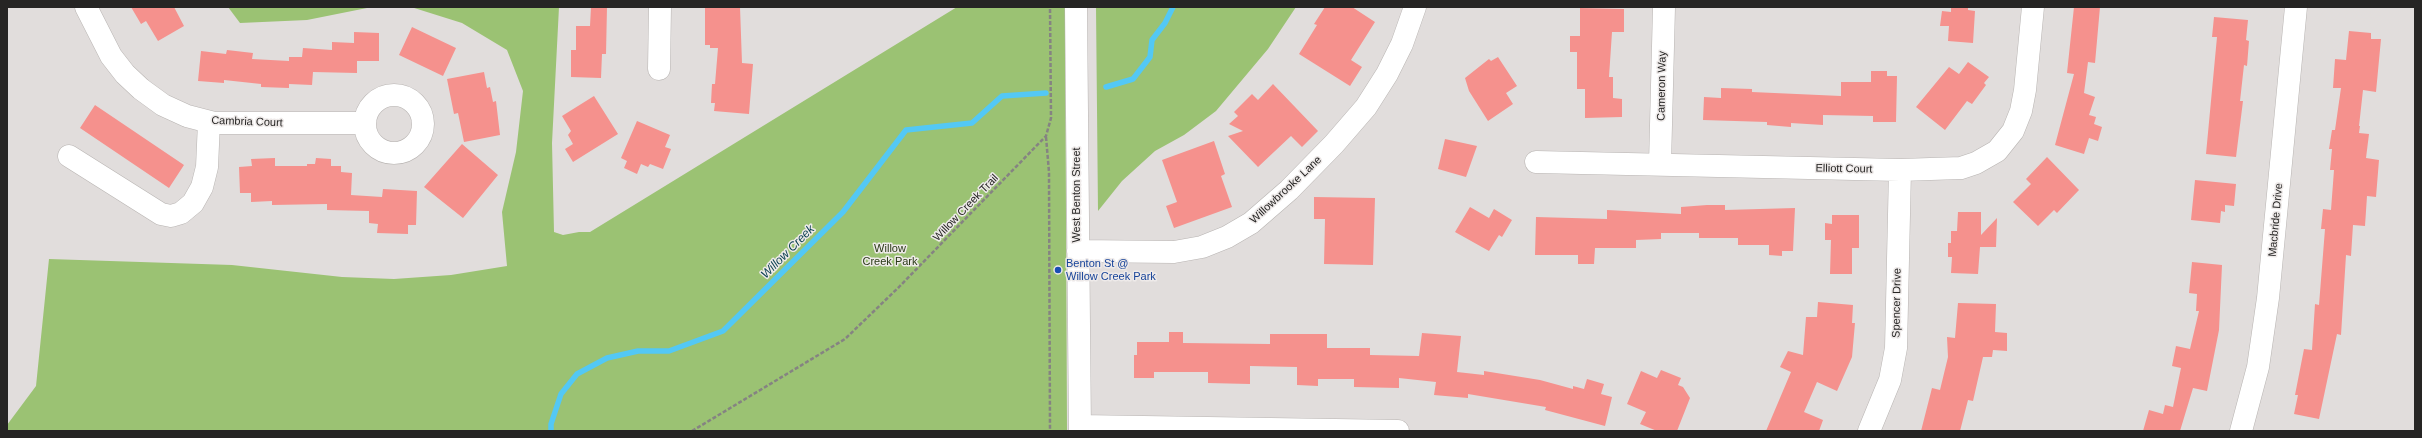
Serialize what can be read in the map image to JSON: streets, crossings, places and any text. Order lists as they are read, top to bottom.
{
  "streets": {
    "street": [
      "Cameron Way",
      "Cambria Court",
      "Elliott Court",
      "Willowbrooke Lane",
      "West Benton Street",
      "Macbride Drive",
      "Spencer Drive"
    ],
    "path": ["Willow Creek Trail"]
  },
  "crossings": [
    ["Cameron Way", "Elliott Court"],
    ["Elliott Court", "Spencer Drive"],
    ["Willowbrooke Lane", "West Benton Street"]
  ],
  "water": ["Willow Creek"],
  "parks": ["Willow Creek Park"],
  "places": ["Benton St @ Willow Creek Park"]
}
